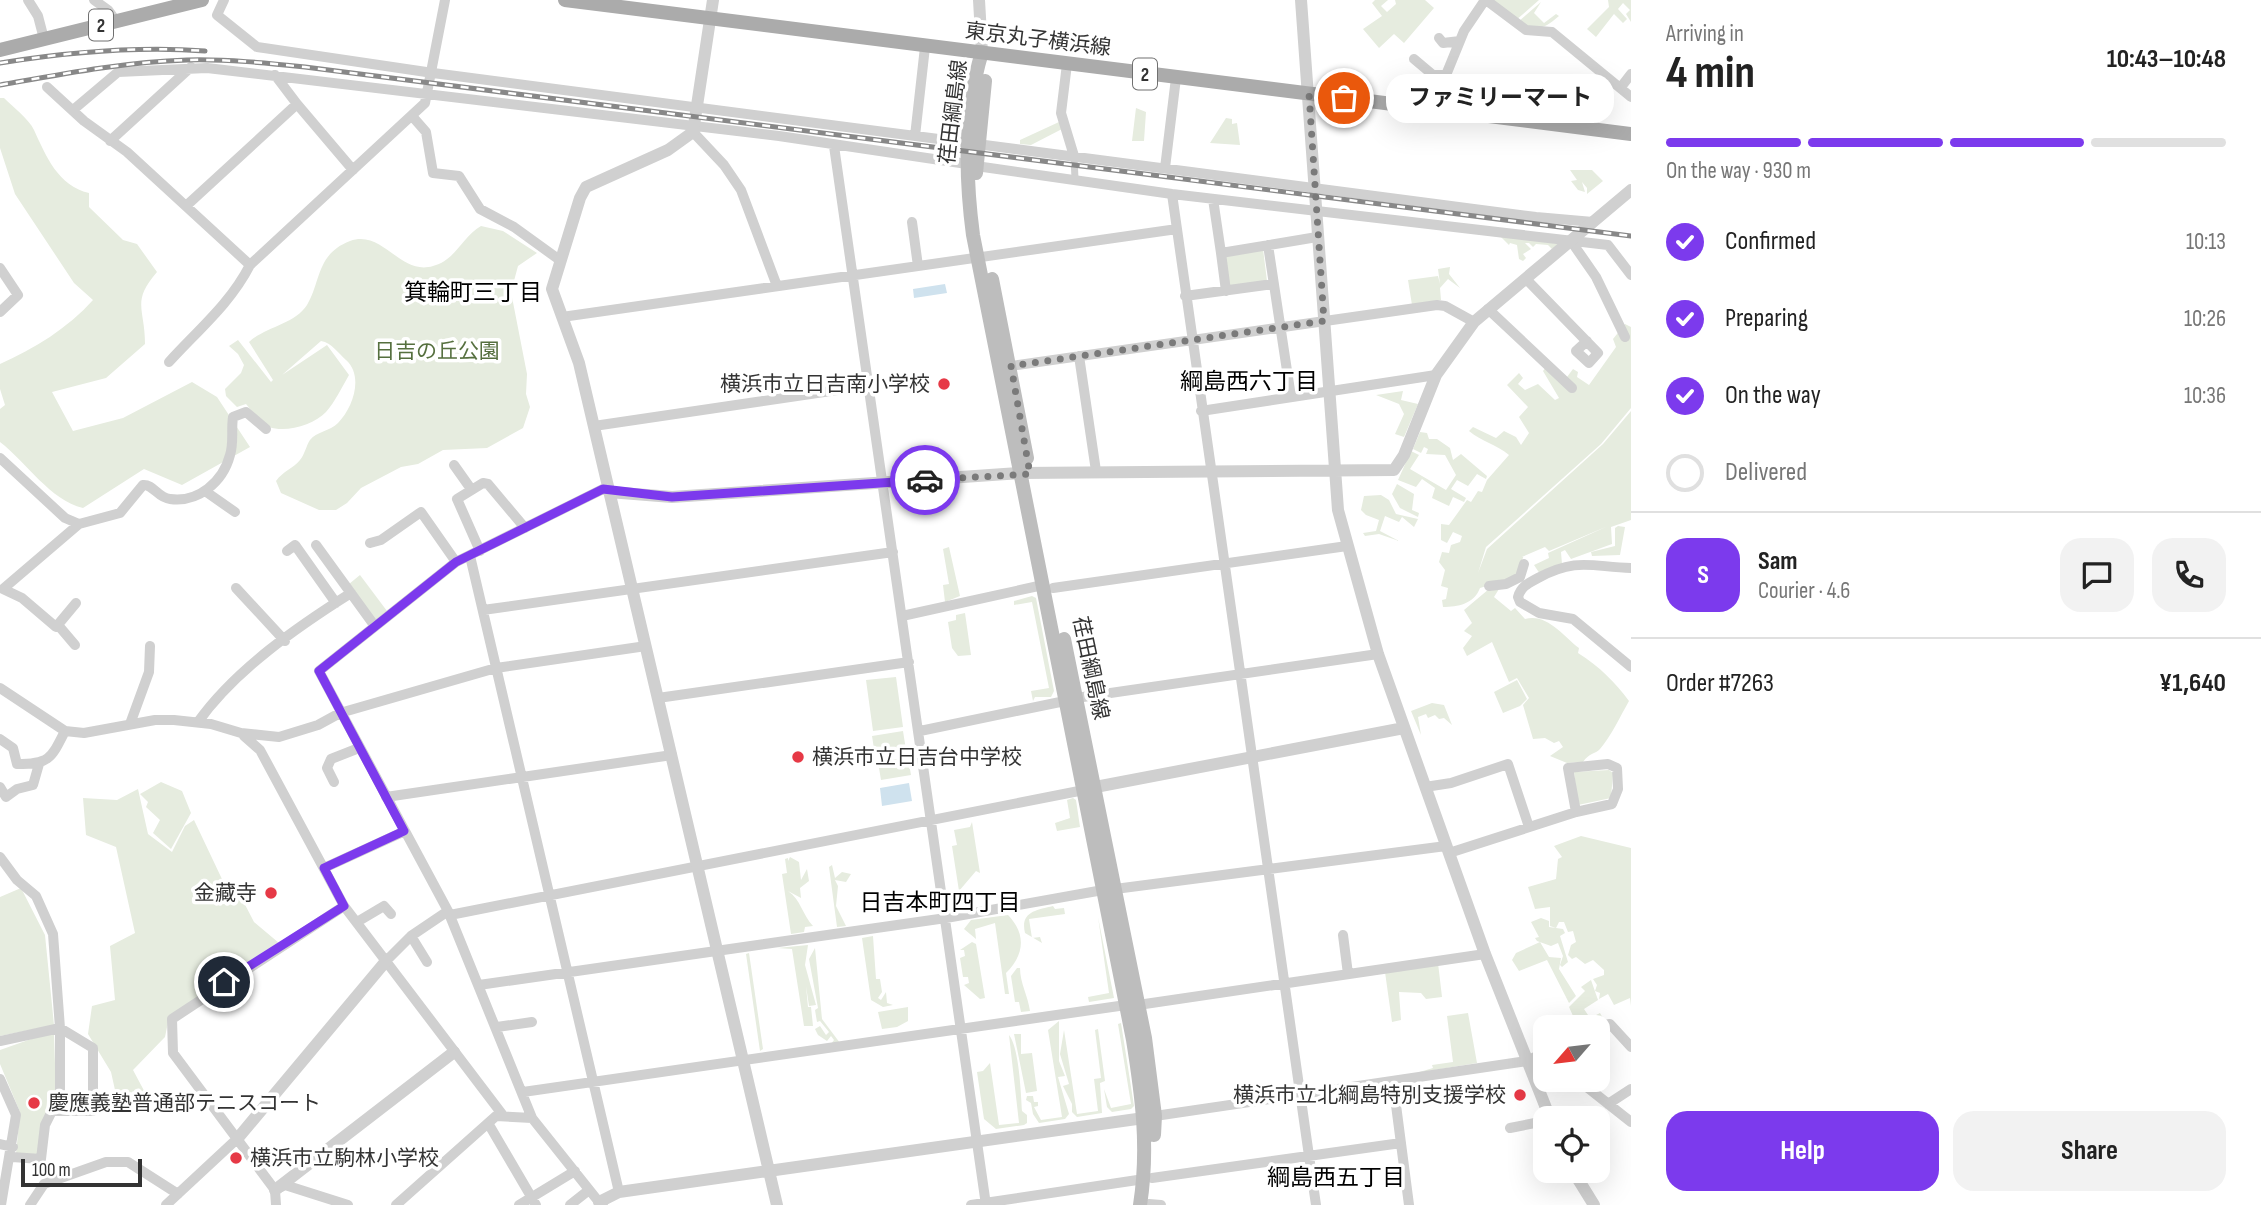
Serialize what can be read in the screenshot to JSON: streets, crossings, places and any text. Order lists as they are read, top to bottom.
{
  "streets": {
    "main road": ["2", "東京丸子横浜線", "荏田綱島線"]
  },
  "crossings": [
    ["東京丸子横浜線", "荏田綱島線"]
  ],
  "districts": [
    "箕輪町三丁目",
    "綱島西六丁目",
    "日吉本町四丁目",
    "綱島西五丁目"
  ],
  "parks": ["日吉の丘公園"],
  "places": [
    "ファミリーマート",
    "横浜市立日吉南小学校",
    "横浜市立日吉台中学校",
    "金藏寺",
    "横浜市立北綱島特別支援学校",
    "慶應義塾普通部テニスコート",
    "横浜市立駒林小学校"
  ],
  "scale_bar": "100 m",
  "north": "bottom left",
  "page": {
    "heading": ["4 min", "Arriving in", "10:43–10:48"],
    "panel": [
      "Sam",
      "Courier · 4.6",
      "Order #7263",
      "¥1,640"
    ],
    "bubble": "ファミリーマート",
    "bar": "On the way · 930 m",
    "list": [
      ["Confirmed", "10:13"],
      ["Preparing", "10:26"],
      ["On the way", "10:36"],
      "Delivered"
    ],
    "round": "S",
    "buttons": ["Help", "Share"],
    "scale": "100 m"
  }
}
